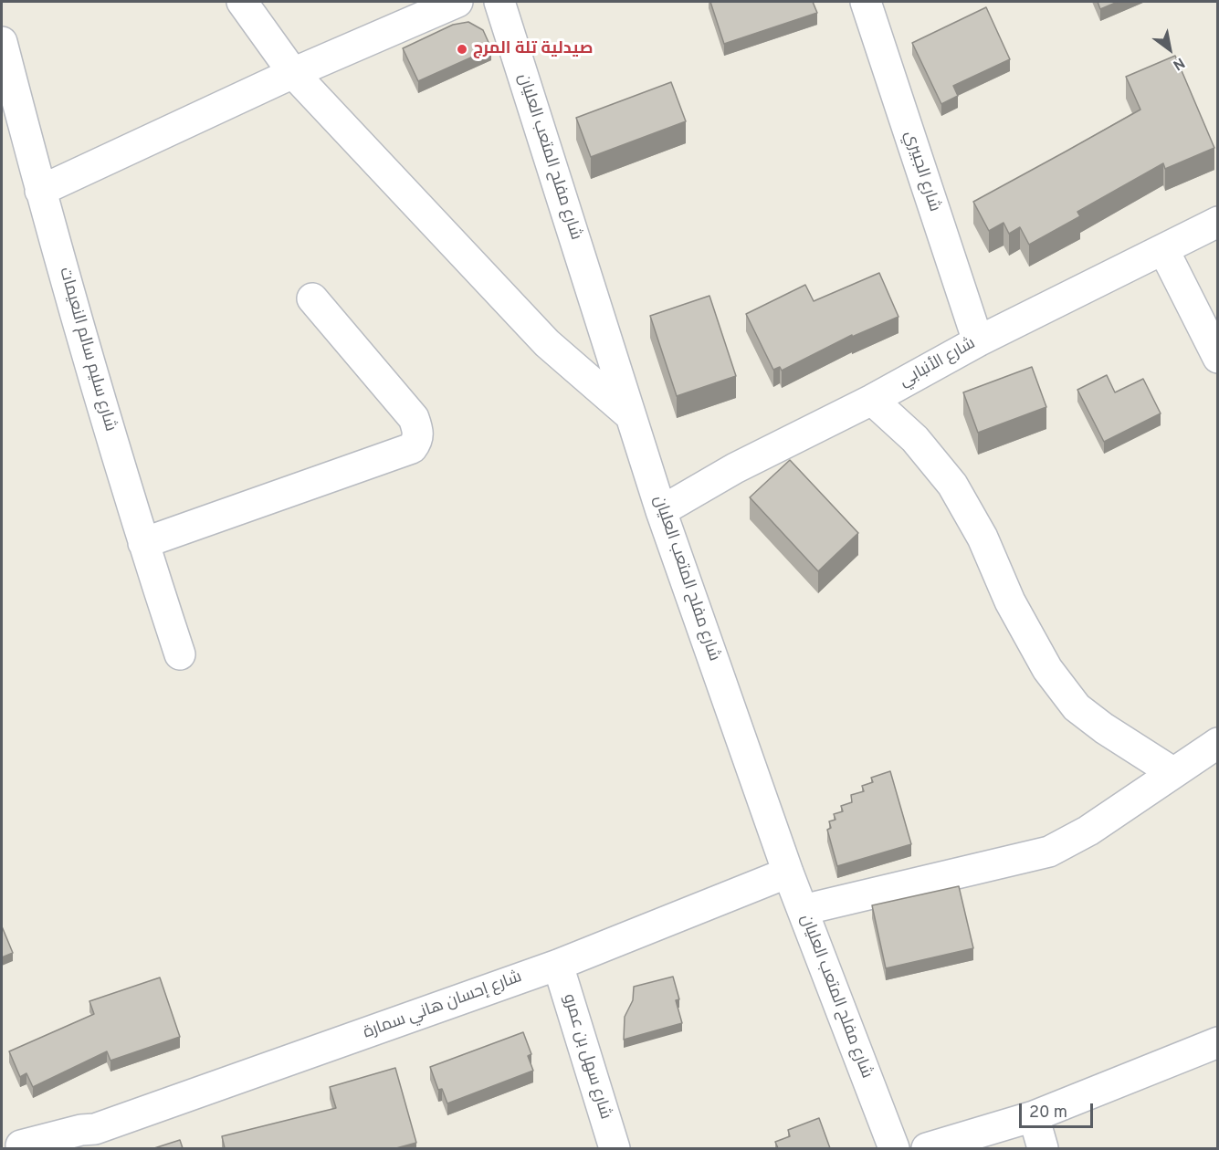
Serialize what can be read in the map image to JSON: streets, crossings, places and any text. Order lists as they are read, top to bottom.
{
  "streets": {
    "street": [
      "شارع مفلح المتعب العليان",
      "شارع الجبيري",
      "شارع سليم سالم النعيمات",
      "شارع الأنبابي",
      "شارع إحسان هاني سمارة",
      "شارع سهل بن عمرو"
    ]
  },
  "crossings": [
    ["شارع مفلح المتعب العليان", "شارع الأنبابي"],
    ["شارع مفلح المتعب العليان", "شارع إحسان هاني سمارة"],
    ["شارع الجبيري", "شارع الأنبابي"],
    ["شارع إحسان هاني سمارة", "شارع سهل بن عمرو"]
  ],
  "places": ["صيدلية تلة المرج"],
  "scale_bar": "20 m",
  "north": "bottom right"
}
